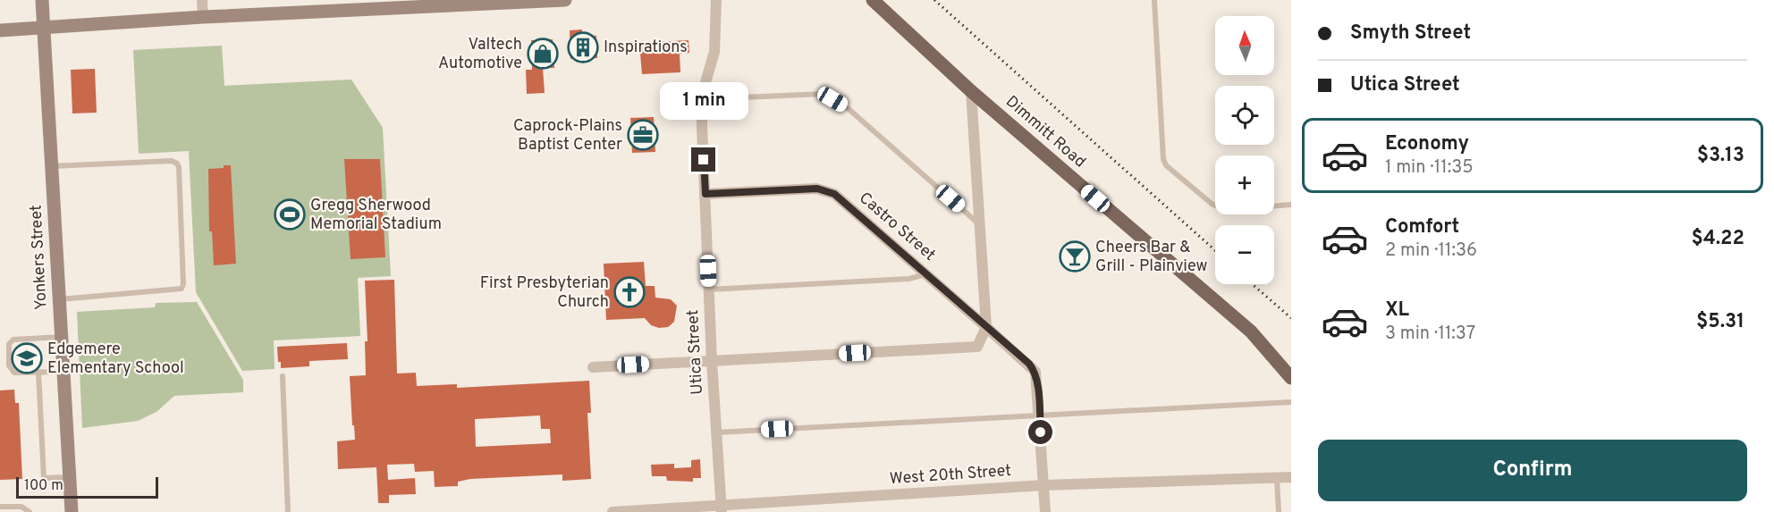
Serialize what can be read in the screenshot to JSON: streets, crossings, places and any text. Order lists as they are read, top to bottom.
{
  "streets": {
    "main road": ["Dimmitt Road", "Yonkers Street"],
    "street": ["Castro Street", "Utica Street", "West 20th Street"]
  },
  "crossings": [
    ["Castro Street", "Utica Street"],
    ["Castro Street", "West 20th Street"],
    ["Utica Street", "West 20th Street"]
  ],
  "places": {
    "building": ["Inspirations"],
    "shop": ["Valtech Automotive"],
    "office": ["Caprock-Plains Baptist Center"],
    "sports": ["Gregg Sherwood Memorial Stadium"],
    "bar": ["Cheers Bar & Grill - Plainview"],
    "church": ["First Presbyterian Church"],
    "school or university": ["Edgemere Elementary School"]
  },
  "scale_bar": "100 m",
  "north": "top",
  "page": {
    "banner": ["Smyth Street", "Utica Street"],
    "map_buttons": ["+", "−"],
    "bubble": "1 min",
    "list": [
      {
        "name": "Economy",
        "note": "1 min · 11:35",
        "value": "$3.13"
      },
      {
        "name": "Comfort",
        "note": "2 min · 11:36",
        "value": "$4.22"
      },
      {
        "name": "XL",
        "note": "3 min · 11:37",
        "value": "$5.31"
      }
    ],
    "buttons": "Confirm",
    "scale": "100 m"
  }
}
